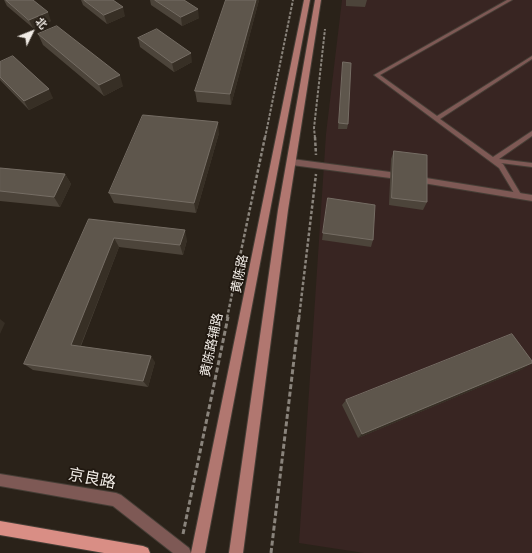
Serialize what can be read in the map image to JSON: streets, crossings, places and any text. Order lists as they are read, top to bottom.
{
  "streets": {
    "main road": ["黄陈路"],
    "street": ["京良路"],
    "path": ["黄陈路辅路"]
  },
  "crossings": [
    ["黄陈路辅路", "京良路"]
  ],
  "north": "top right"
}
